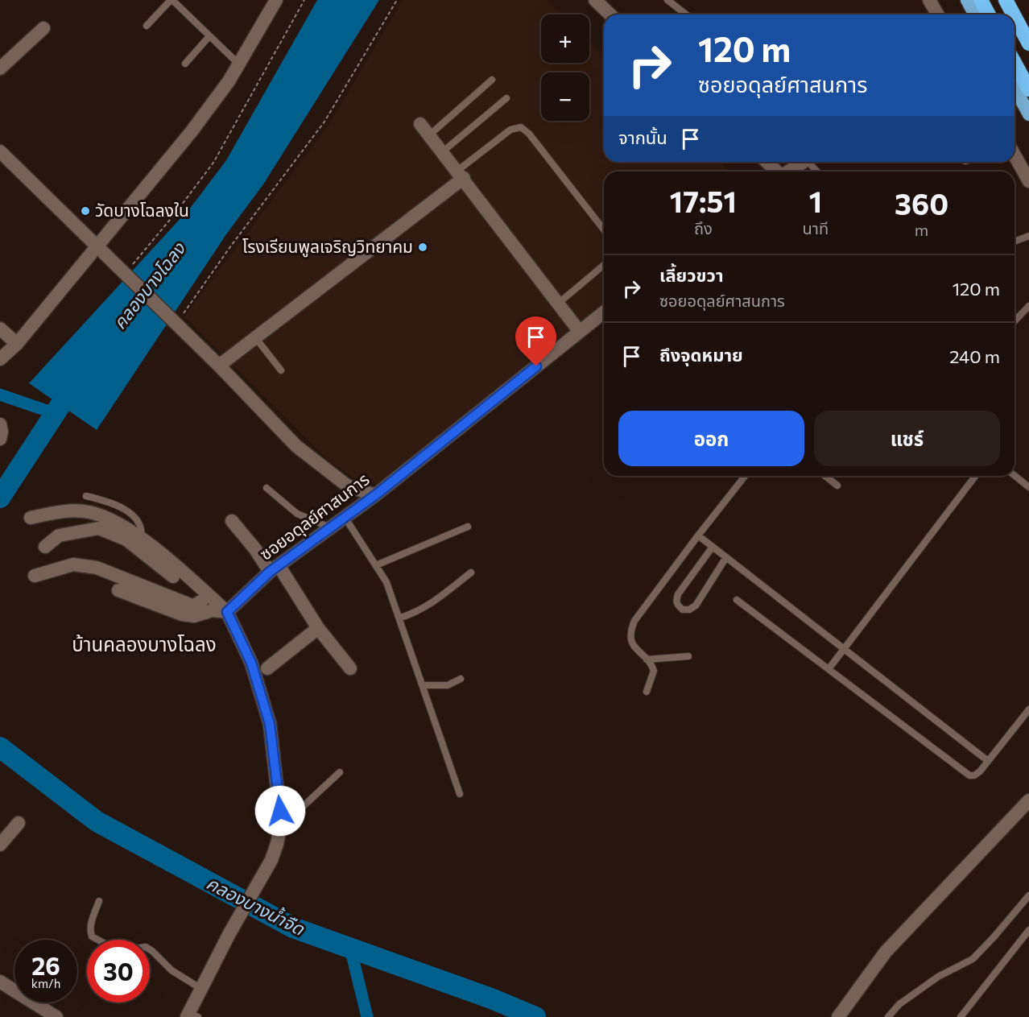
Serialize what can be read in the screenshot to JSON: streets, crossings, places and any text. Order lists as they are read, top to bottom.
{
  "streets": {
    "street": ["ซอยอดุลย์ศาสนการ"]
  },
  "districts": ["บ้านคลองบางโฉลง"],
  "water": ["คลองบางโฉลง", "คลองบางน้ำจืด"],
  "places": ["วัดบางโฉลงใน", "โรงเรียนพูลเจริญวิทยาคม"],
  "page": {
    "map_buttons": ["+", "−"],
    "turn": ["120 m", "ซอยอดุลย์ศาสนการ"],
    "then": "จากนั้น",
    "eta": [
      "17:51",
      "ถึง",
      "1",
      "นาที",
      "360",
      "m"
    ],
    "list": [
      {
        "name": "เลี้ยวขวา",
        "note": "ซอยอดุลย์ศาสนการ",
        "value": "120 m"
      },
      {
        "name": "ถึงจุดหมาย",
        "value": "240 m"
      }
    ],
    "buttons": ["ออก", "แชร์"],
    "speed": "26 km/h",
    "limit": "30"
  }
}
